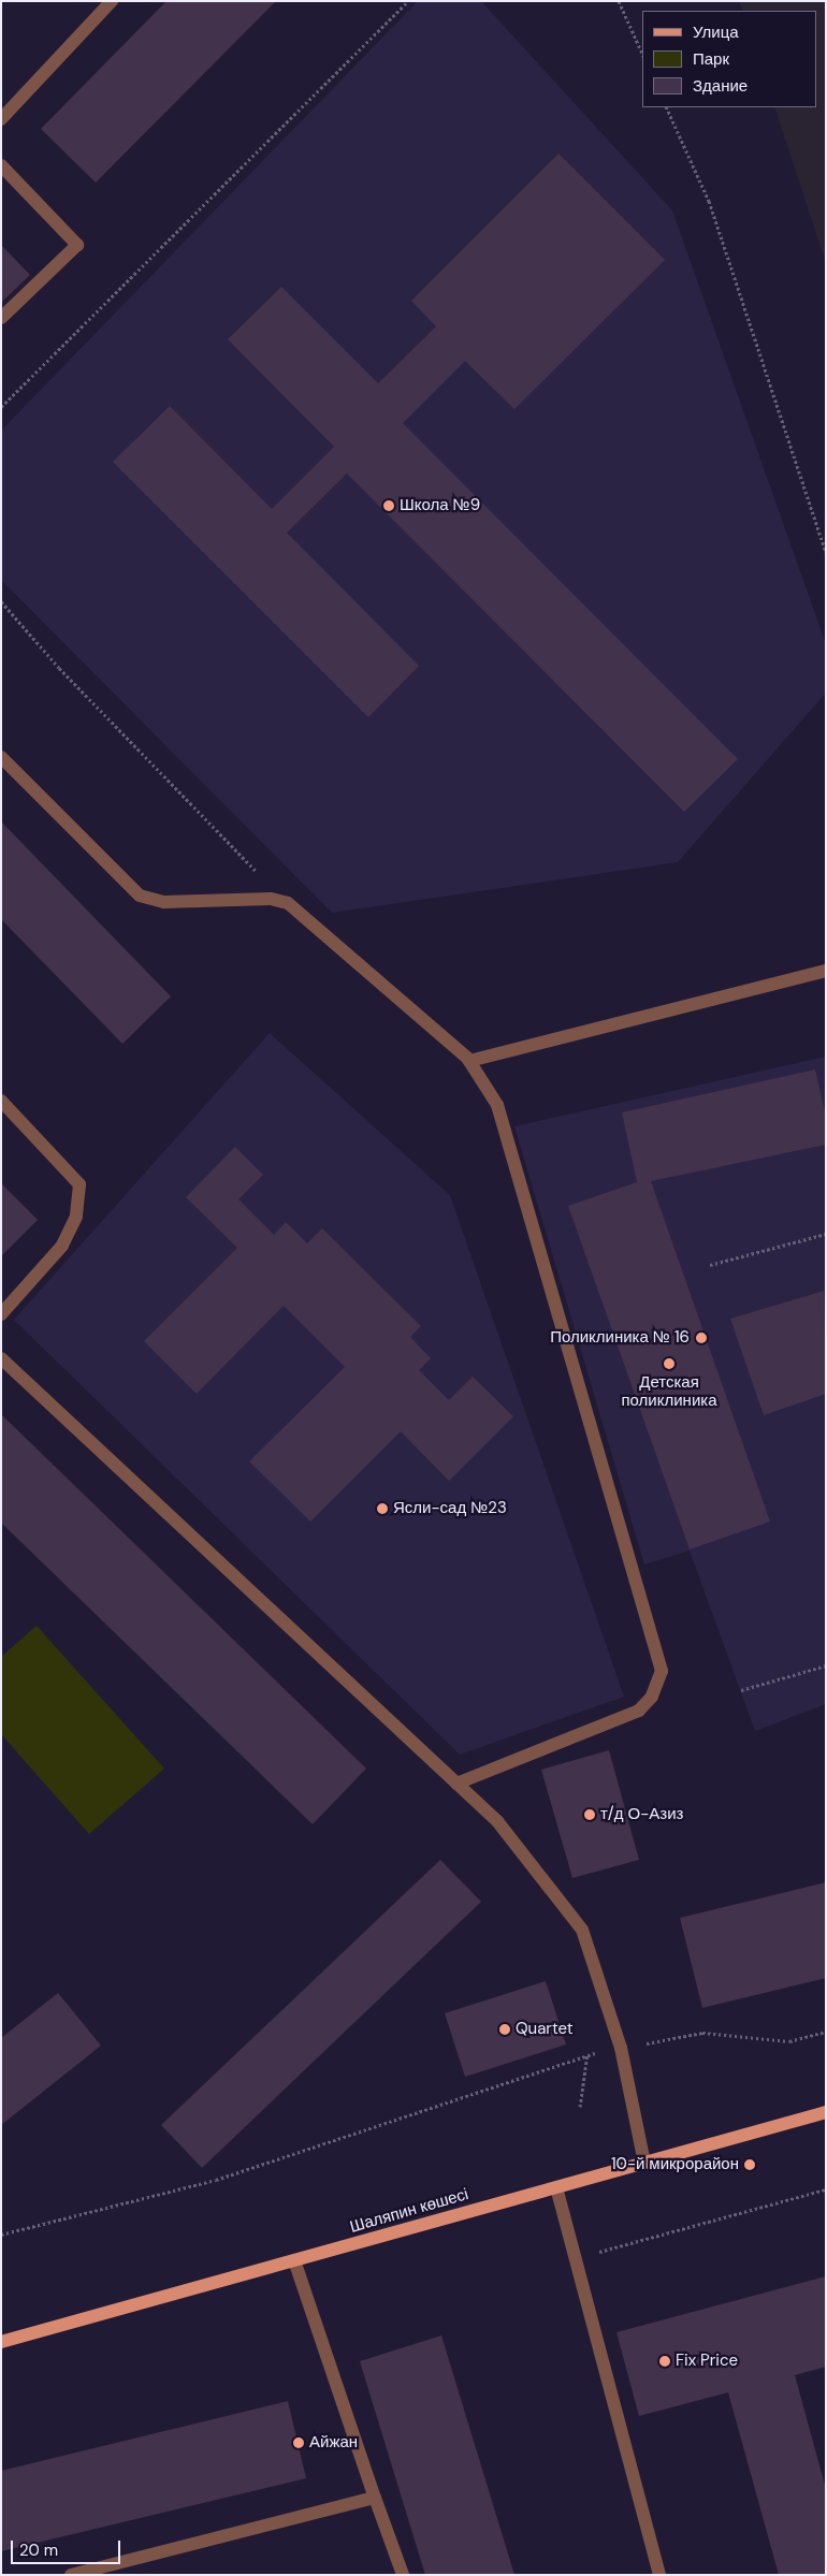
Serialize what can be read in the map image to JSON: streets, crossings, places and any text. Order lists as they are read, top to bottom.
{
  "streets": {
    "main road": ["Шаляпин көшесі"]
  },
  "places": [
    "Школа №9",
    "Поликлиника № 16",
    "Детская поликлиника",
    "Ясли-сад №23",
    "т/д О-Азиз",
    "Quartet",
    "10-й микрорайон",
    "Fix Price",
    "Айжан"
  ],
  "legend": ["Улица", "Парк", "Здание"],
  "scale_bar": "20 m"
}
